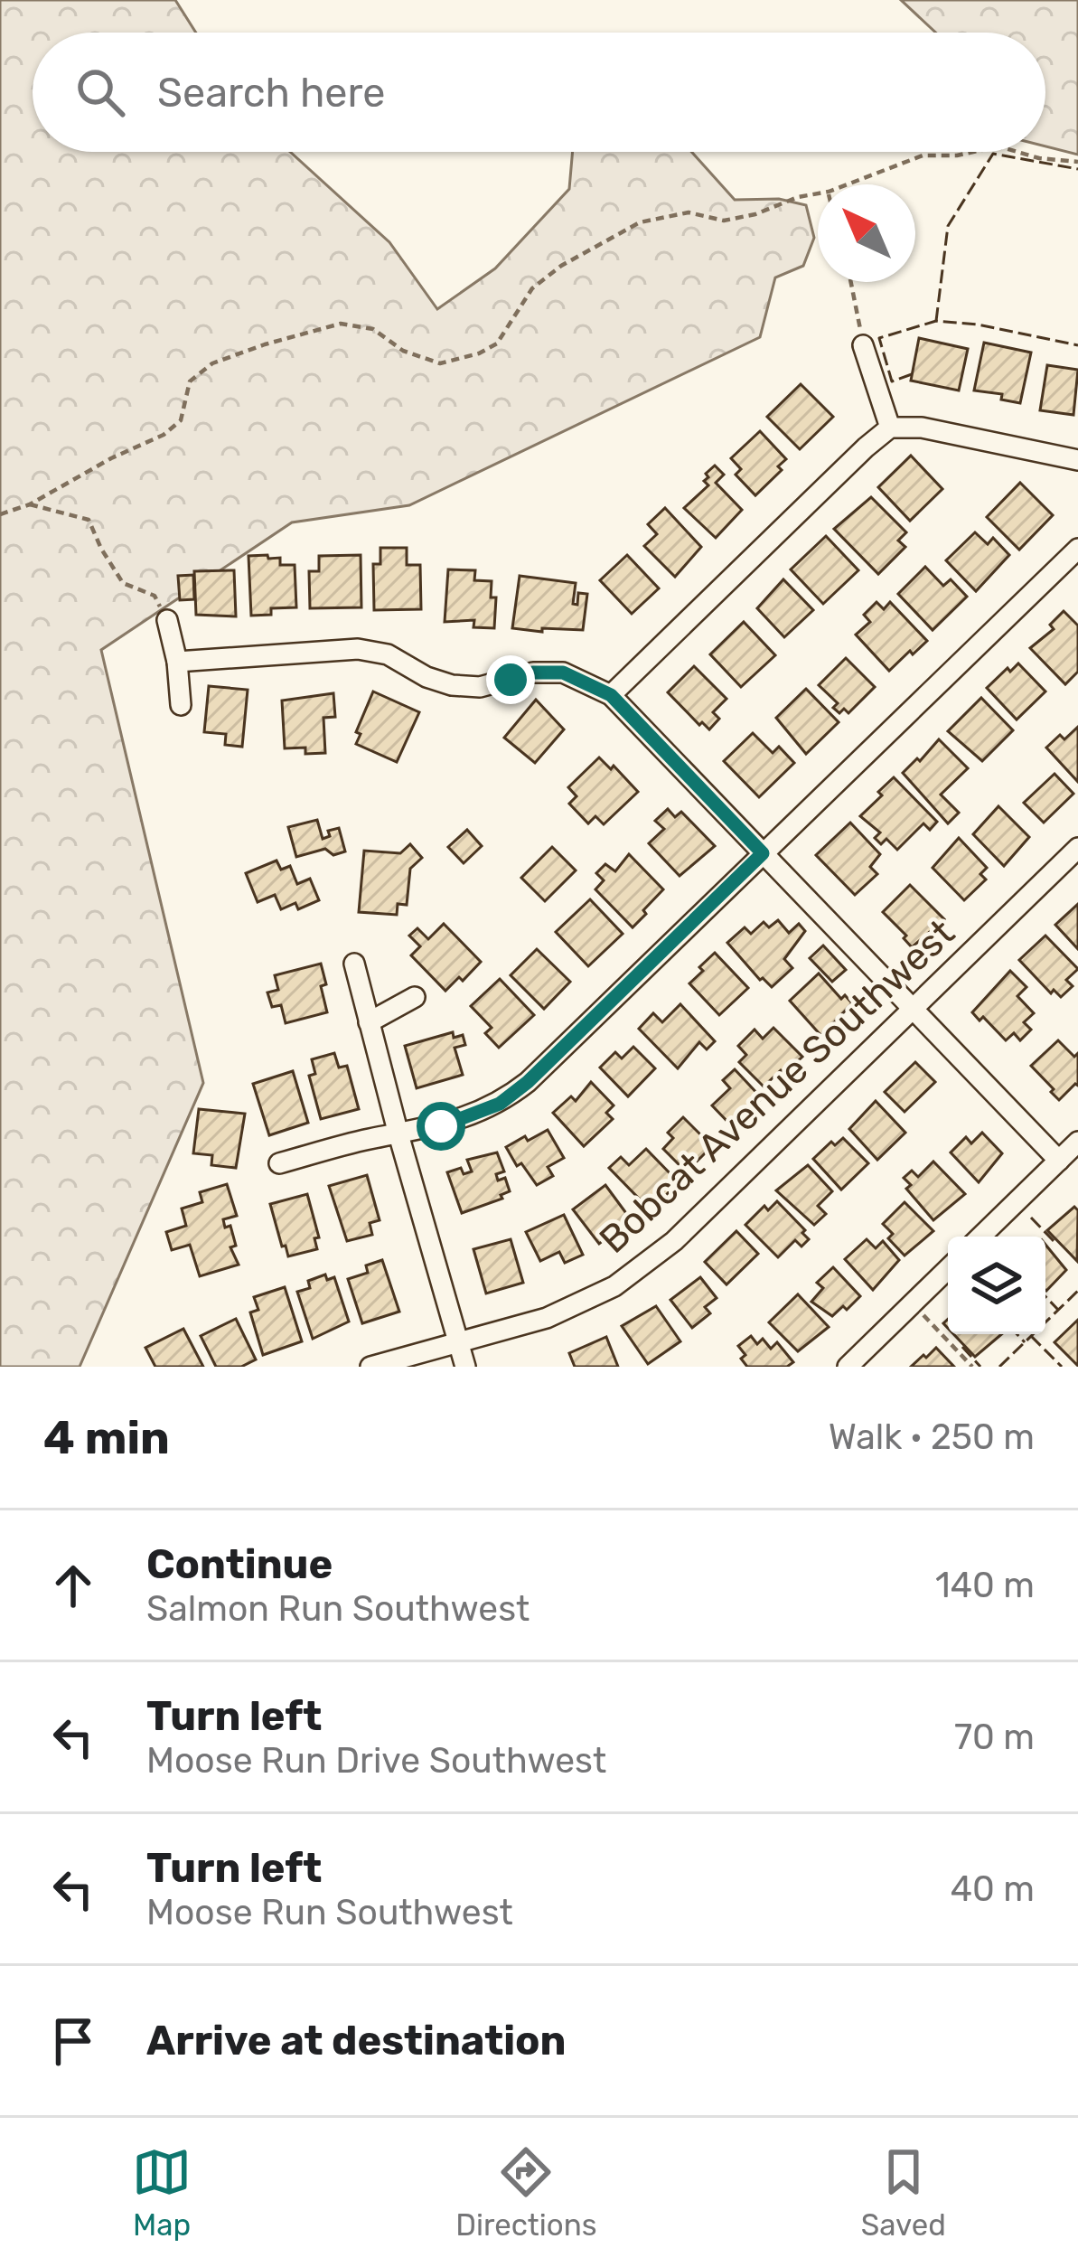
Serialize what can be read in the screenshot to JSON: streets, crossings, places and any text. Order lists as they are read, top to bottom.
{
  "streets": {
    "street": ["Bobcat Avenue Southwest"]
  },
  "north": "top left",
  "page": {
    "search": "Search here",
    "heading": ["4 min", "Walk · 250 m"],
    "list": [
      ["Continue", "Salmon Run Southwest", "140 m"],
      ["Turn left", "Moose Run Drive Southwest", "70 m"],
      ["Turn left", "Moose Run Southwest", "40 m"],
      "Arrive at destination"
    ],
    "nav": ["Map", "Directions", "Saved"]
  }
}
